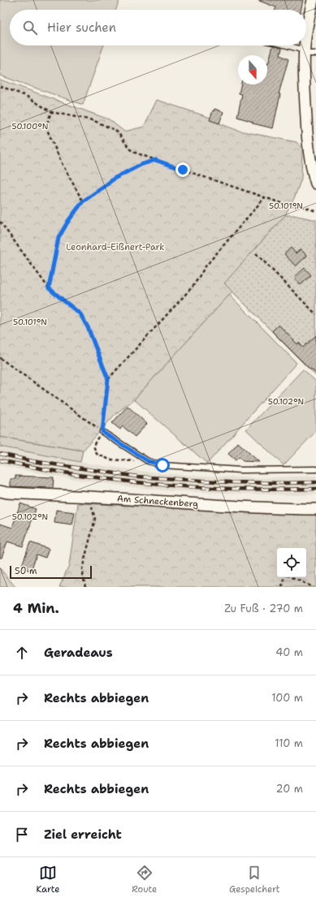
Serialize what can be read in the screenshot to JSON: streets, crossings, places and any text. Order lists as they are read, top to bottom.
{
  "streets": {
    "street": ["Am Schneckenberg"]
  },
  "parks": ["Leonhard-Eißnert-Park"],
  "scale_bar": "50 m",
  "north": "bottom",
  "page": {
    "search": "Hier suchen",
    "scale": "50 m",
    "heading": ["4 Min.", "Zu Fuß · 270 m"],
    "list": [
      ["Geradeaus", "40 m"],
      ["Rechts abbiegen", "100 m"],
      ["Rechts abbiegen", "110 m"],
      ["Rechts abbiegen", "20 m"],
      "Ziel erreicht"
    ],
    "nav": ["Karte", "Route", "Gespeichert"]
  },
  "coordinates": ["50.100°N", "50.101°N", "50.102°N"]
}
